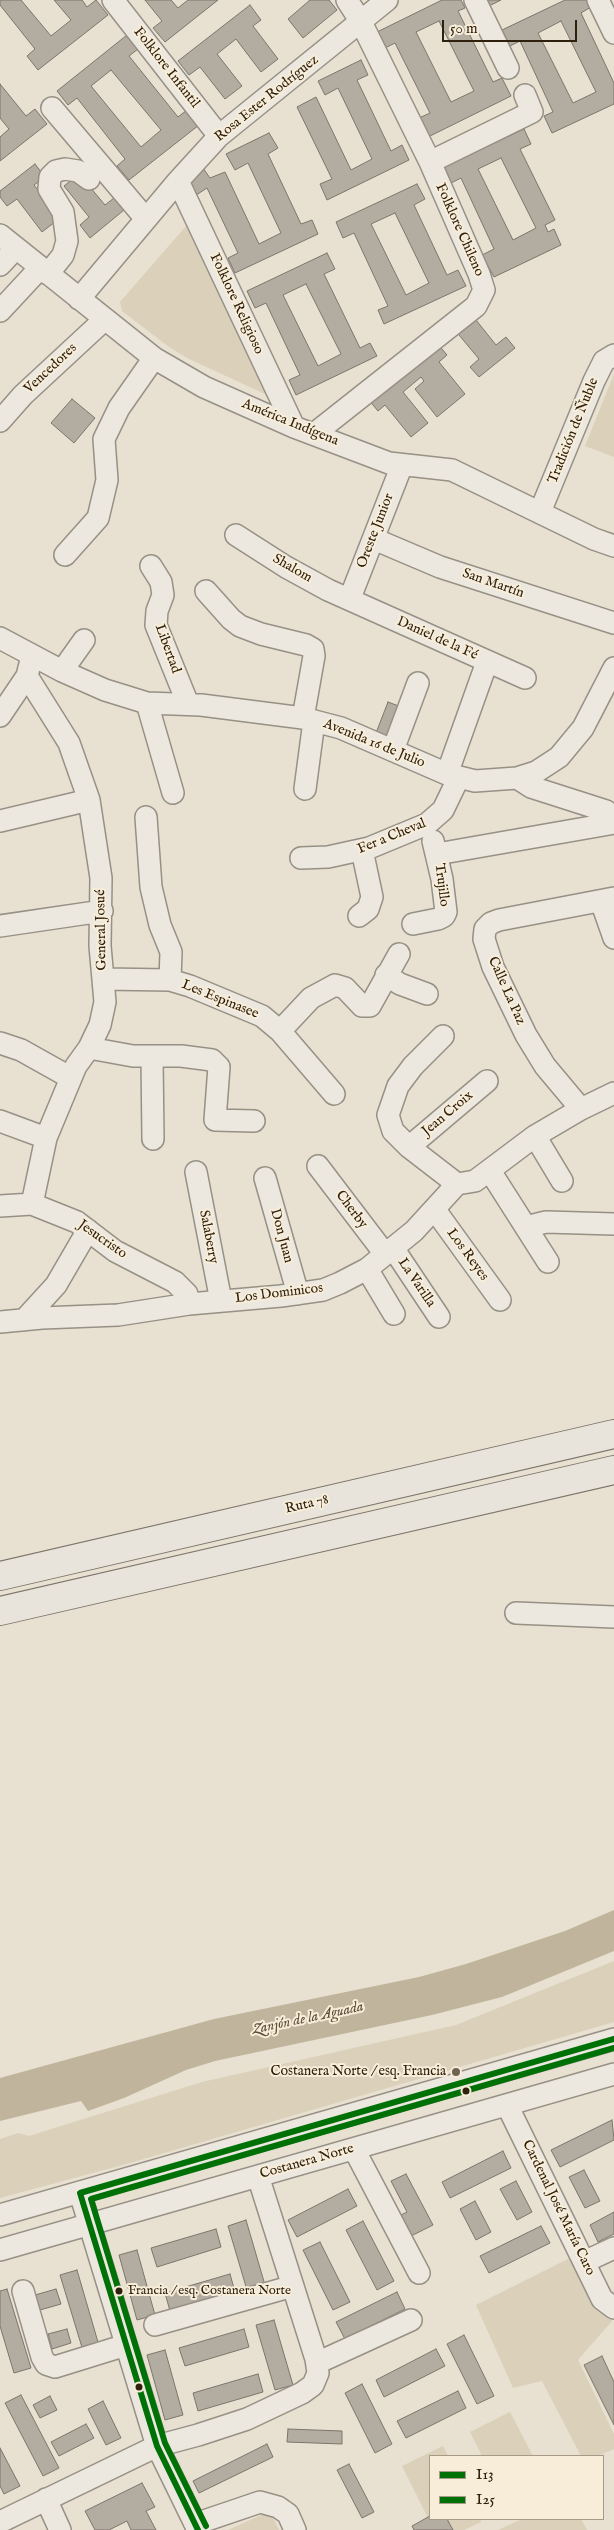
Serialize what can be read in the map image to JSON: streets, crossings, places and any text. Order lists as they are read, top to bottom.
{
  "streets": {
    "highway": ["Ruta 78"],
    "street": [
      "Folklore Infantil",
      "Rosa Ester Rodríguez",
      "Folklore Chileno",
      "Folklore Religioso",
      "Vencedores",
      "América Indígena",
      "Tradición de Ñuble",
      "Oreste Junior",
      "Shalom",
      "San Martín",
      "Daniel de la Fé",
      "Libertad",
      "Avenida 16 de Julio",
      "Fer a Cheval",
      "Trujillo",
      "General Josué",
      "Calle La Paz",
      "Les Espinasee",
      "Jean Croix",
      "Cherby",
      "Don Juan",
      "Salaberry",
      "Jesucristo",
      "Los Reyes",
      "La Varilla",
      "Los Dominicos",
      "Costanera Norte",
      "Cardenal José María Caro"
    ]
  },
  "crossings": [
    ["Folklore Infantil", "Rosa Ester Rodríguez"],
    ["Rosa Ester Rodríguez", "Folklore Chileno"],
    ["Rosa Ester Rodríguez", "Folklore Religioso"],
    ["Rosa Ester Rodríguez", "América Indígena"],
    ["Folklore Chileno", "América Indígena"],
    ["Folklore Religioso", "América Indígena"],
    ["Vencedores", "América Indígena"],
    ["América Indígena", "Tradición de Ñuble"],
    ["América Indígena", "Oreste Junior"],
    ["Oreste Junior", "Shalom"],
    ["Oreste Junior", "San Martín"],
    ["Oreste Junior", "Daniel de la Fé"],
    ["Shalom", "Daniel de la Fé"],
    ["Daniel de la Fé", "Fer a Cheval"],
    ["Libertad", "Avenida 16 de Julio"],
    ["Avenida 16 de Julio", "Fer a Cheval"],
    ["Avenida 16 de Julio", "General Josué"],
    ["Fer a Cheval", "Trujillo"],
    ["General Josué", "Les Espinasee"],
    ["General Josué", "Jesucristo"],
    ["Cherby", "La Varilla"],
    ["Cherby", "Los Dominicos"],
    ["Don Juan", "Los Dominicos"],
    ["Salaberry", "Los Dominicos"],
    ["Jesucristo", "Los Dominicos"],
    ["Los Reyes", "Los Dominicos"],
    ["La Varilla", "Los Dominicos"],
    ["Costanera Norte", "Cardenal José María Caro"]
  ],
  "water": ["Zanjón de la Aguada"],
  "places": ["Costanera Norte / esq. Francia", "Francia / esq. Costanera Norte"],
  "lines": ["transit line I13", "transit line I25"],
  "legend": ["I13", "I25"],
  "scale_bar": "50 m"
}
